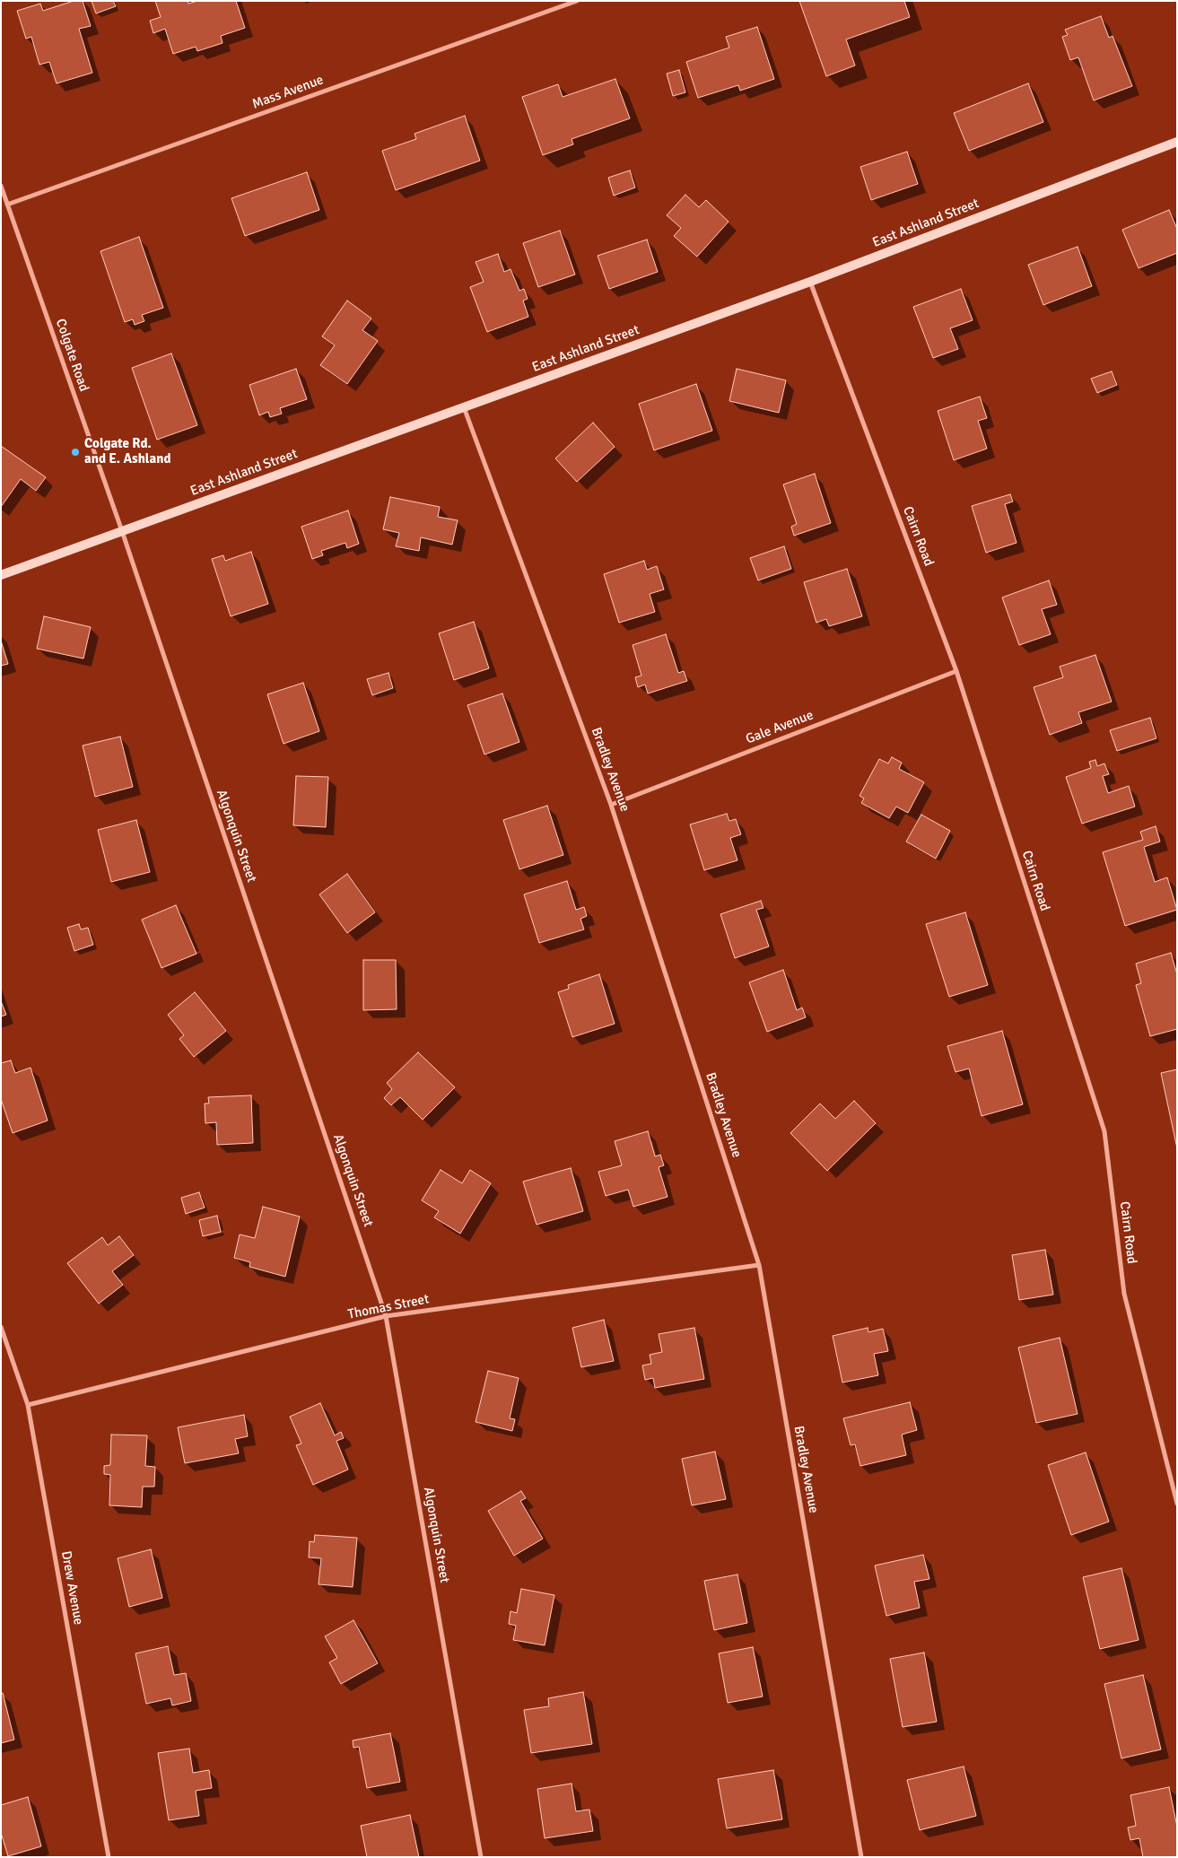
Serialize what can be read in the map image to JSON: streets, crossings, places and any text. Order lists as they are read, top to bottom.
{
  "streets": {
    "main road": ["East Ashland Street"],
    "street": [
      "Mass Avenue",
      "Colgate Road",
      "Cairn Road",
      "Gale Avenue",
      "Bradley Avenue",
      "Algonquin Street",
      "Thomas Street",
      "Drew Avenue"
    ]
  },
  "crossings": [
    ["Mass Avenue", "Colgate Road"],
    ["East Ashland Street", "Colgate Road"],
    ["East Ashland Street", "Cairn Road"],
    ["East Ashland Street", "Bradley Avenue"],
    ["East Ashland Street", "Algonquin Street"],
    ["Colgate Road", "Algonquin Street"],
    ["Cairn Road", "Gale Avenue"],
    ["Gale Avenue", "Bradley Avenue"],
    ["Bradley Avenue", "Thomas Street"],
    ["Algonquin Street", "Thomas Street"],
    ["Thomas Street", "Drew Avenue"]
  ],
  "places": ["Colgate Rd. and E. Ashland"]
}
